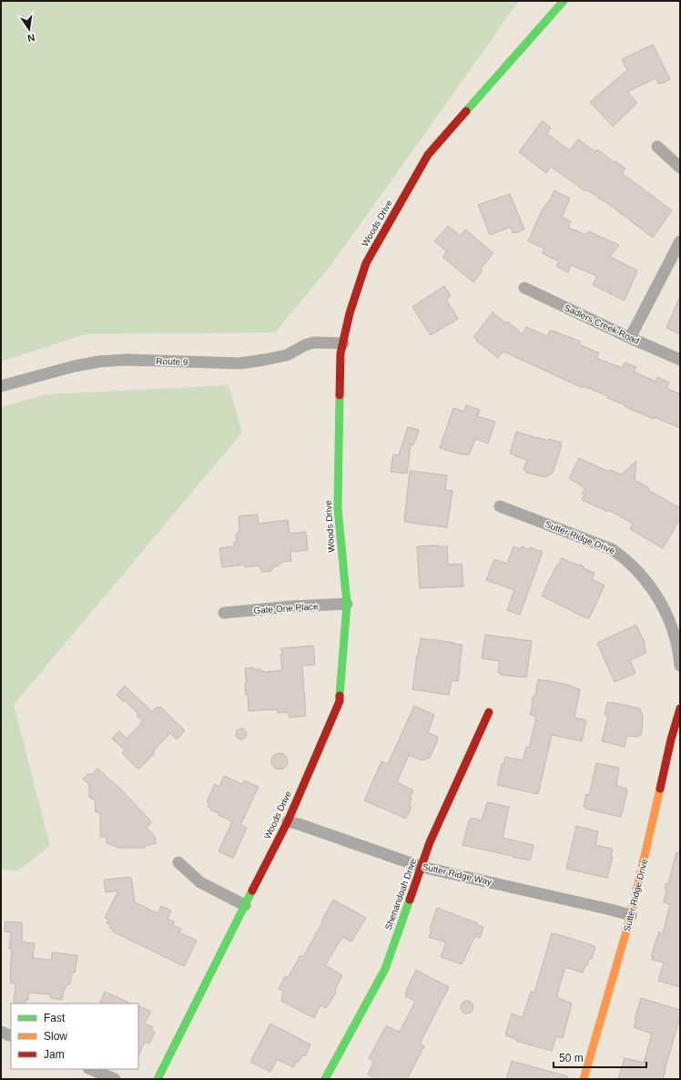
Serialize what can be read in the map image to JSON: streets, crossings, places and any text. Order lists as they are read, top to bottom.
{
  "streets": {
    "street": [
      "Woods Drive",
      "Sadlers Creek Road",
      "Route 9",
      "Sutter Ridge Drive",
      "Gate One Place",
      "Sutter Ridge Way",
      "Shenandoah Drive"
    ]
  },
  "crossings": [
    ["Woods Drive", "Route 9"],
    ["Woods Drive", "Gate One Place"],
    ["Woods Drive", "Sutter Ridge Way"],
    ["Sutter Ridge Drive", "Sutter Ridge Way"],
    ["Sutter Ridge Way", "Shenandoah Drive"]
  ],
  "legend": ["Fast", "Slow", "Jam"],
  "scale_bar": "50 m",
  "north": "bottom"
}
